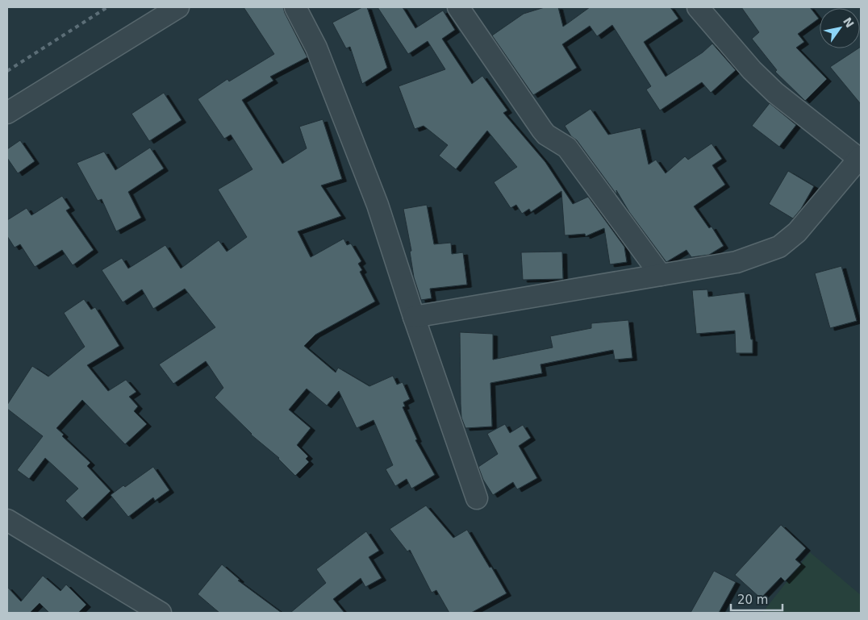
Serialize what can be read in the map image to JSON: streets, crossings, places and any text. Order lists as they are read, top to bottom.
{
  "scale_bar": "20 m",
  "north": "top right"
}
